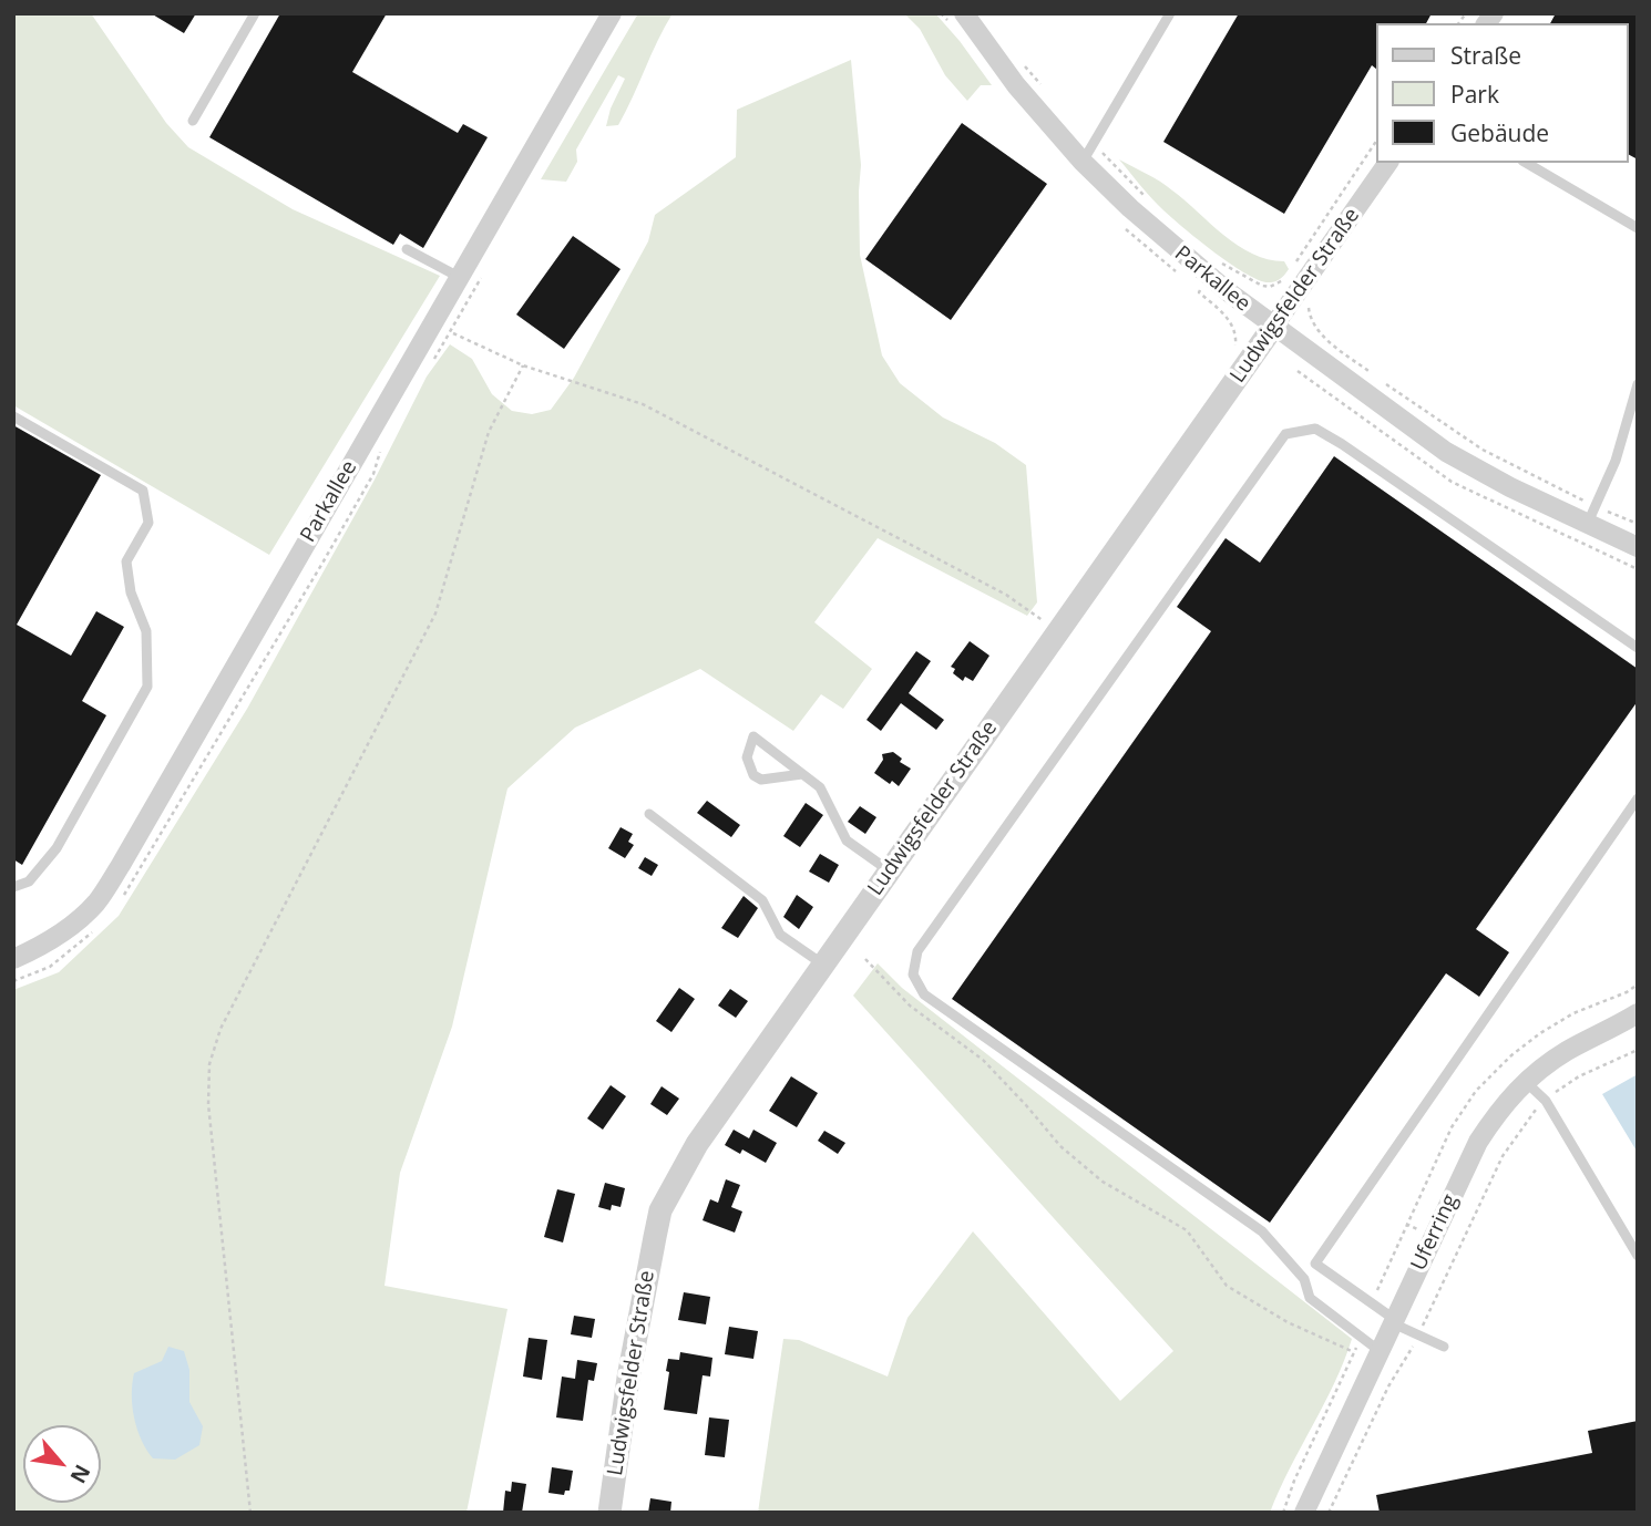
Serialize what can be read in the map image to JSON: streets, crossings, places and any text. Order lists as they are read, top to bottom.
{
  "streets": {
    "street": ["Parkallee", "Ludwigsfelder Straße", "Uferring"]
  },
  "crossings": [
    ["Parkallee", "Ludwigsfelder Straße"]
  ],
  "legend": ["Straße", "Park", "Gebäude"],
  "north": "bottom right"
}
